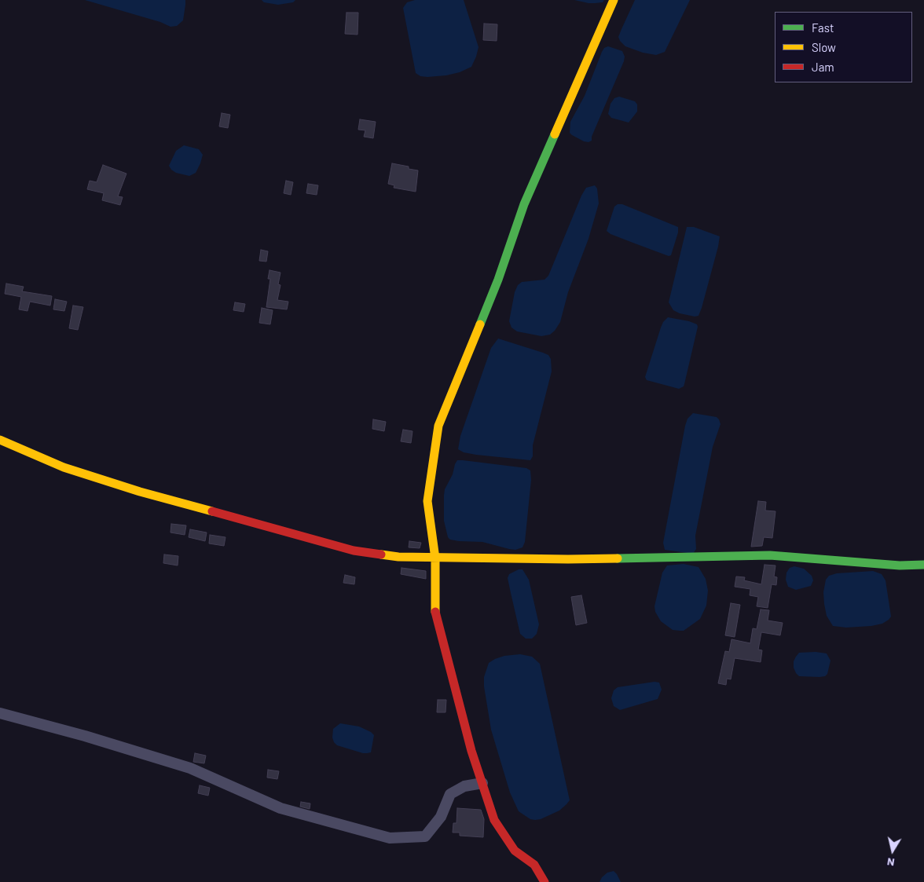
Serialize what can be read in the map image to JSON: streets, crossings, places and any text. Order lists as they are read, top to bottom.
{
  "legend": ["Fast", "Slow", "Jam"],
  "north": "bottom"
}
